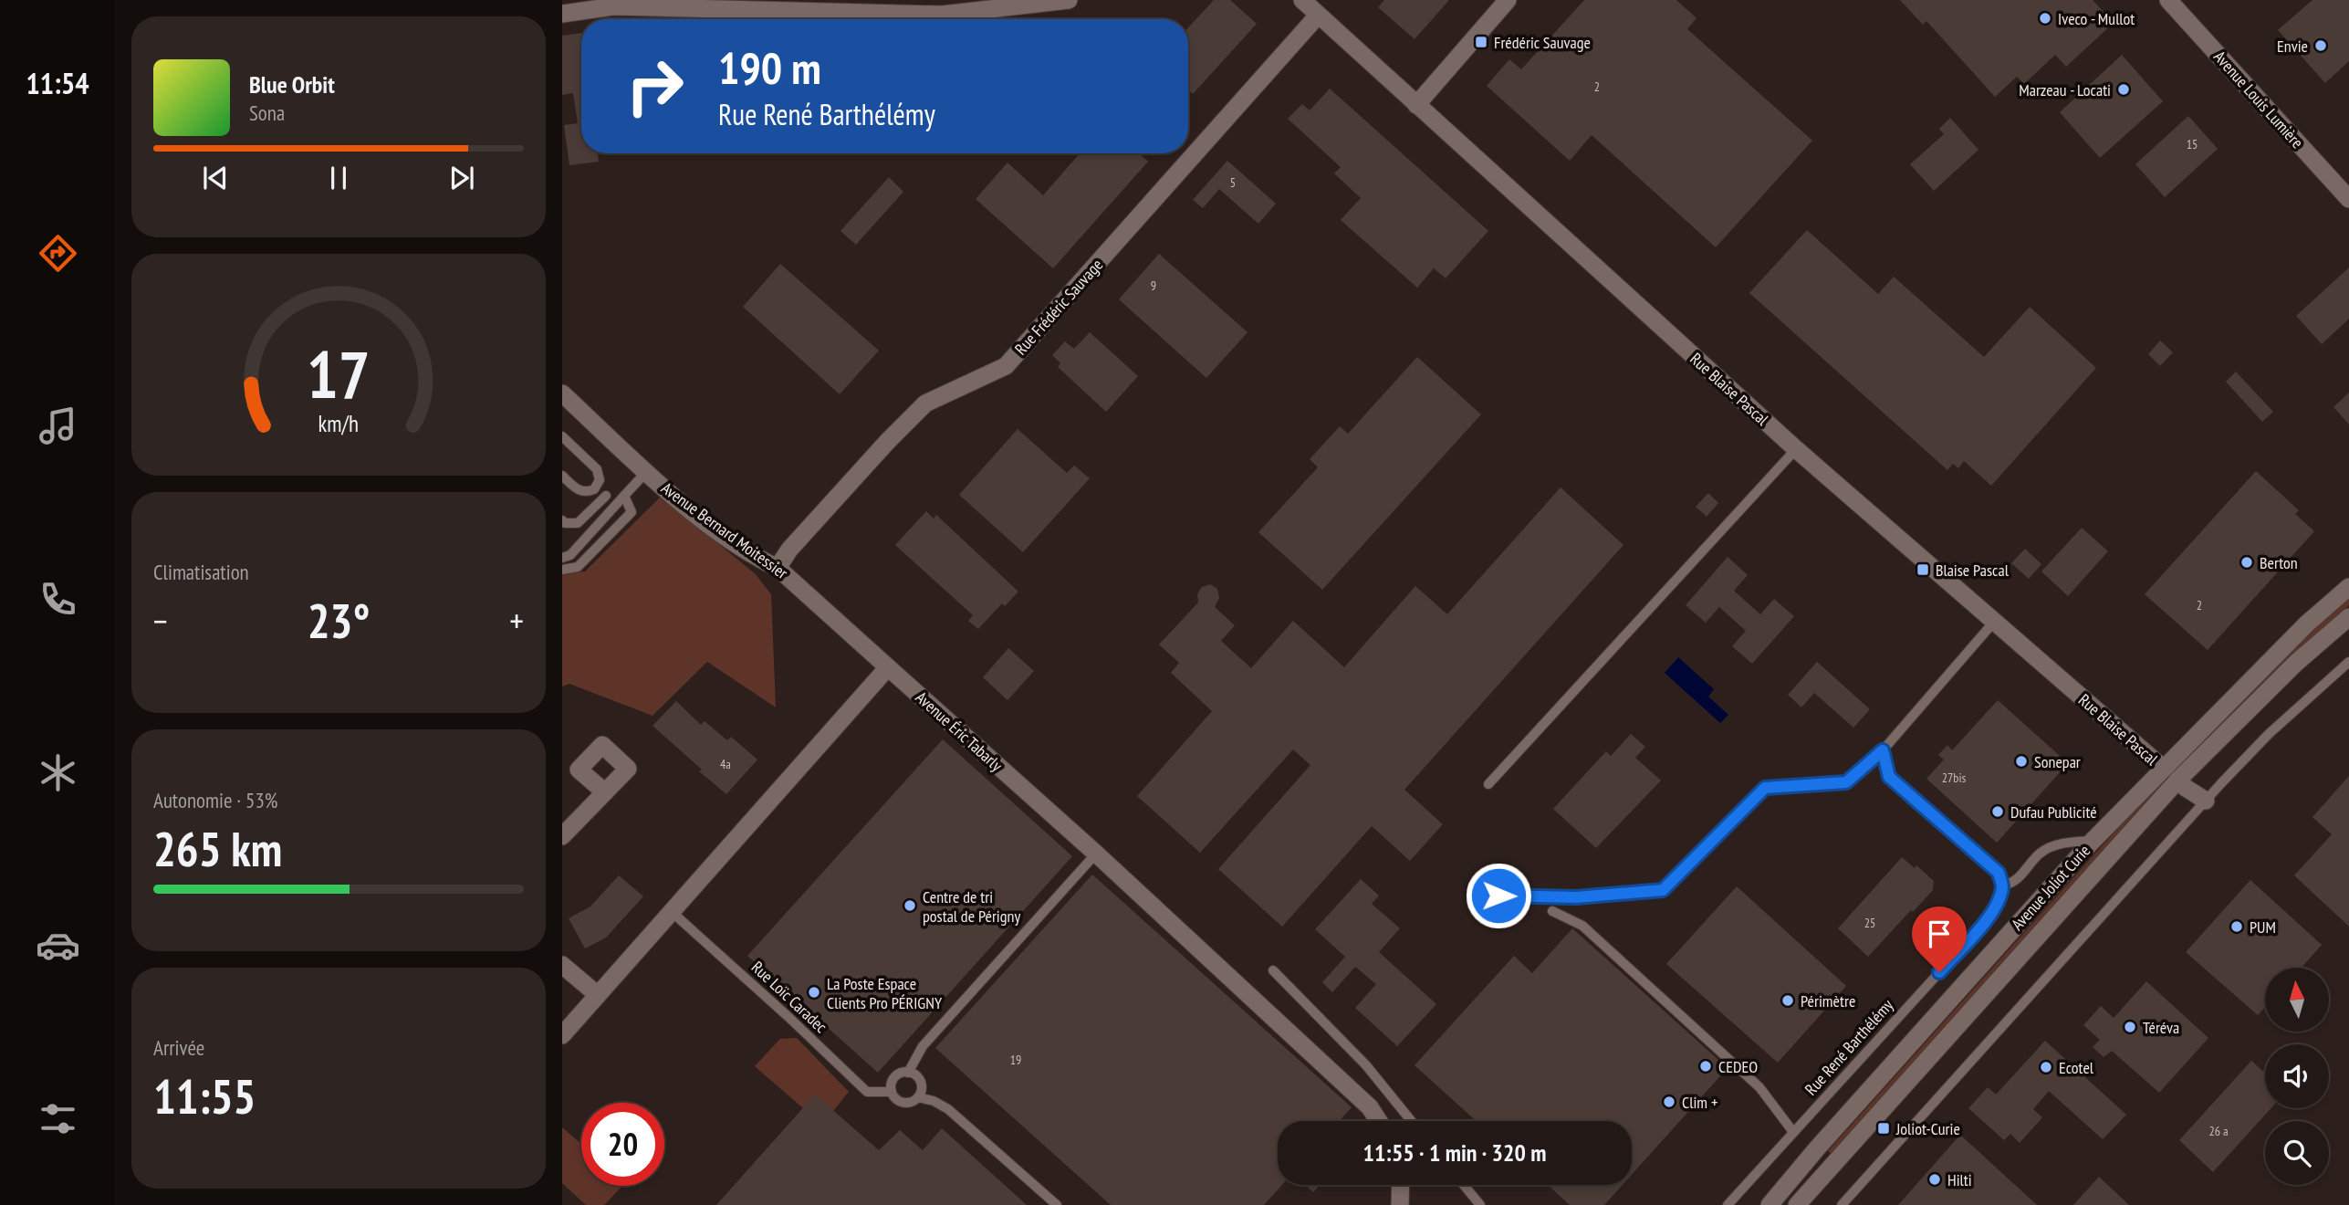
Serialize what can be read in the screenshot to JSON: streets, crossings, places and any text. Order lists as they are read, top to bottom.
{
  "streets": {
    "street": [
      "Avenue Louis Lumière",
      "Rue Frédéric Sauvage",
      "Rue Blaise Pascal",
      "Avenue Bernard Moitessier",
      "Avenue Éric Tabarly",
      "Avenue Joliot Curie"
    ],
    "lane": ["Rue Loïc Caradec", "Rue René Barthélémy"]
  },
  "crossings": [
    ["Rue Frédéric Sauvage", "Rue Blaise Pascal"],
    ["Rue Frédéric Sauvage", "Avenue Bernard Moitessier"],
    ["Rue Blaise Pascal", "Avenue Joliot Curie"],
    ["Avenue Bernard Moitessier", "Avenue Éric Tabarly"]
  ],
  "places": {
    "other": [
      "Iveco - Mullot",
      "Envie",
      "Marzeau - Locati",
      "Berton",
      "Sonepar",
      "Dufau Publicité",
      "Centre de tri postal de Périgny",
      "PUM",
      "La Poste Espace Clients Pro PÉRIGNY",
      "Périmètre",
      "Téréva",
      "CEDEO",
      "Ecotel",
      "Clim +",
      "Hilti"
    ],
    "transit": ["Frédéric Sauvage", "Blaise Pascal", "Joliot-Curie"]
  },
  "house_numbers": [
    "2",
    "15",
    "5",
    "9",
    "2",
    "4a",
    "27bis",
    "25",
    "19",
    "26 a"
  ],
  "north": "top",
  "page": {
    "tabs": "11:54",
    "turn": ["190 m", "Rue René Barthélémy"],
    "song": ["Blue Orbit", "Sona"],
    "tile": [
      "Climatisation",
      ["Autonomie · 53%", "265 km"],
      ["Arrivée", "11:55"]
    ],
    "heat": ["−", "23°", "+"],
    "limit": "20",
    "trip": "11:55 · 1 min · 320 m",
    "gauge": ["17", "km/h"]
  }
}
